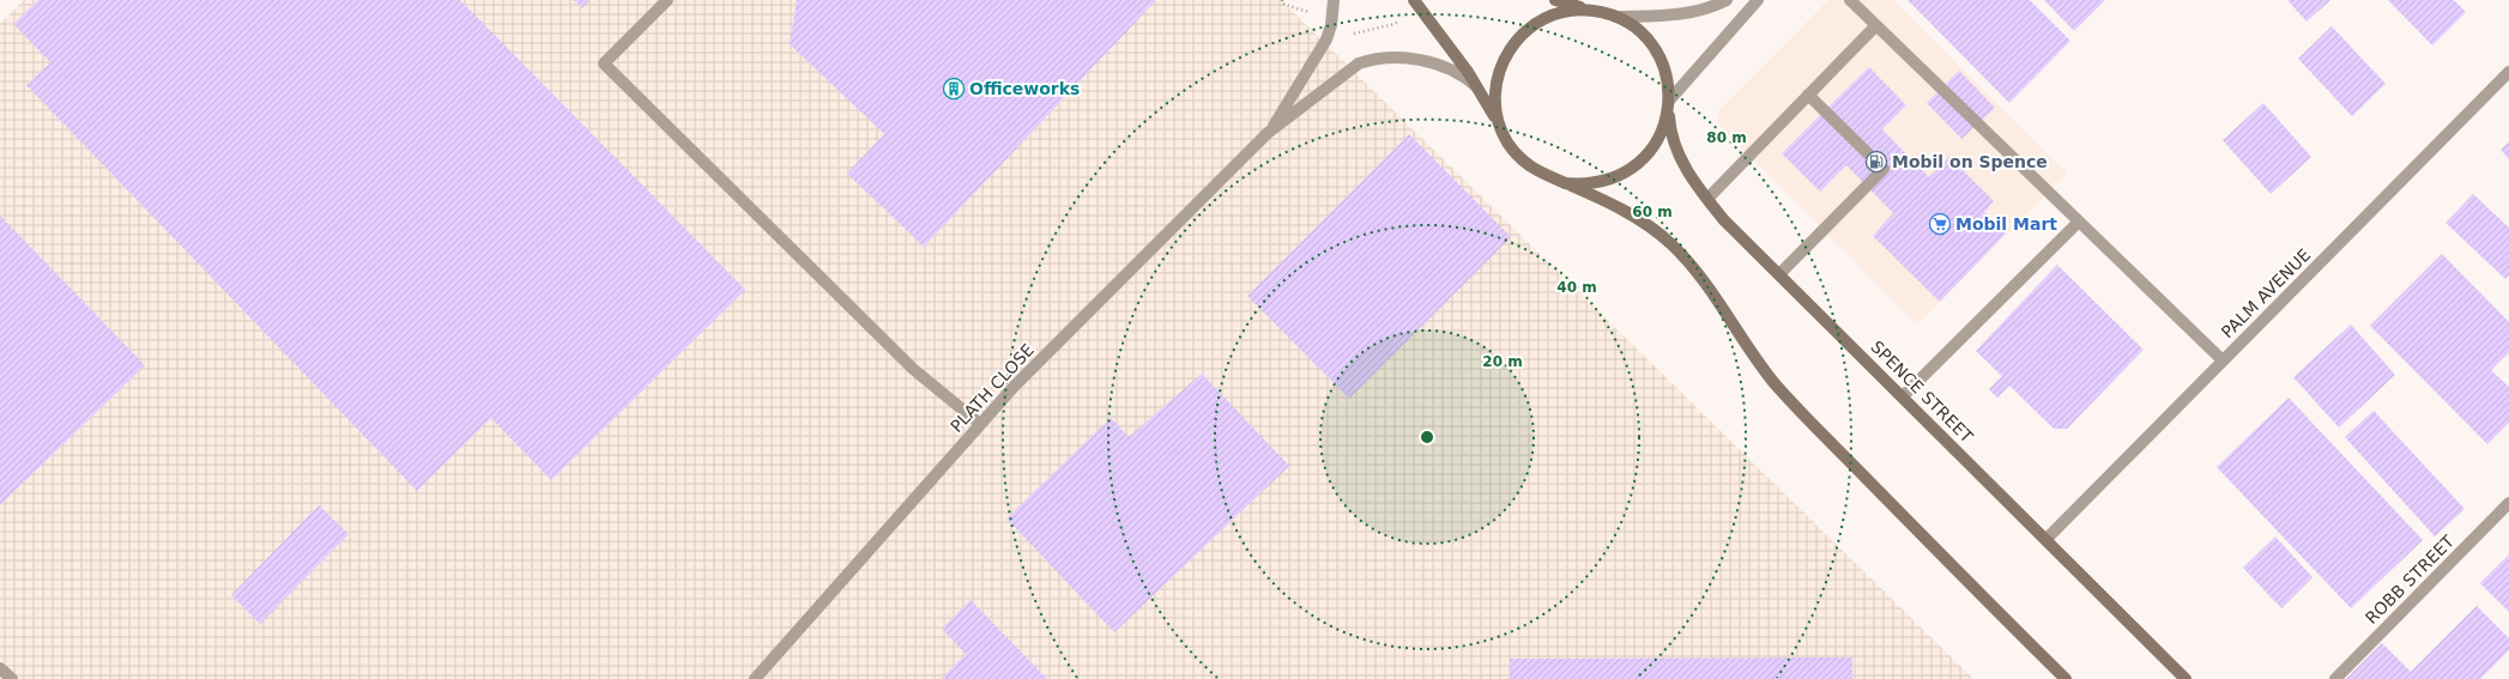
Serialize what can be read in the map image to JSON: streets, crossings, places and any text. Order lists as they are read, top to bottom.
{
  "streets": {
    "street": [
      "PALM AVENUE",
      "PLATH CLOSE",
      "SPENCE STREET",
      "ROBB STREET"
    ]
  },
  "crossings": [
    ["PALM AVENUE", "SPENCE STREET"],
    ["PLATH CLOSE", "SPENCE STREET"]
  ],
  "places": {
    "building": ["Officeworks"],
    "fuel station": ["Mobil on Spence"],
    "supermarket": ["Mobil Mart"]
  },
  "rings": [
    "80 m",
    "60 m",
    "40 m",
    "20 m"
  ]
}
